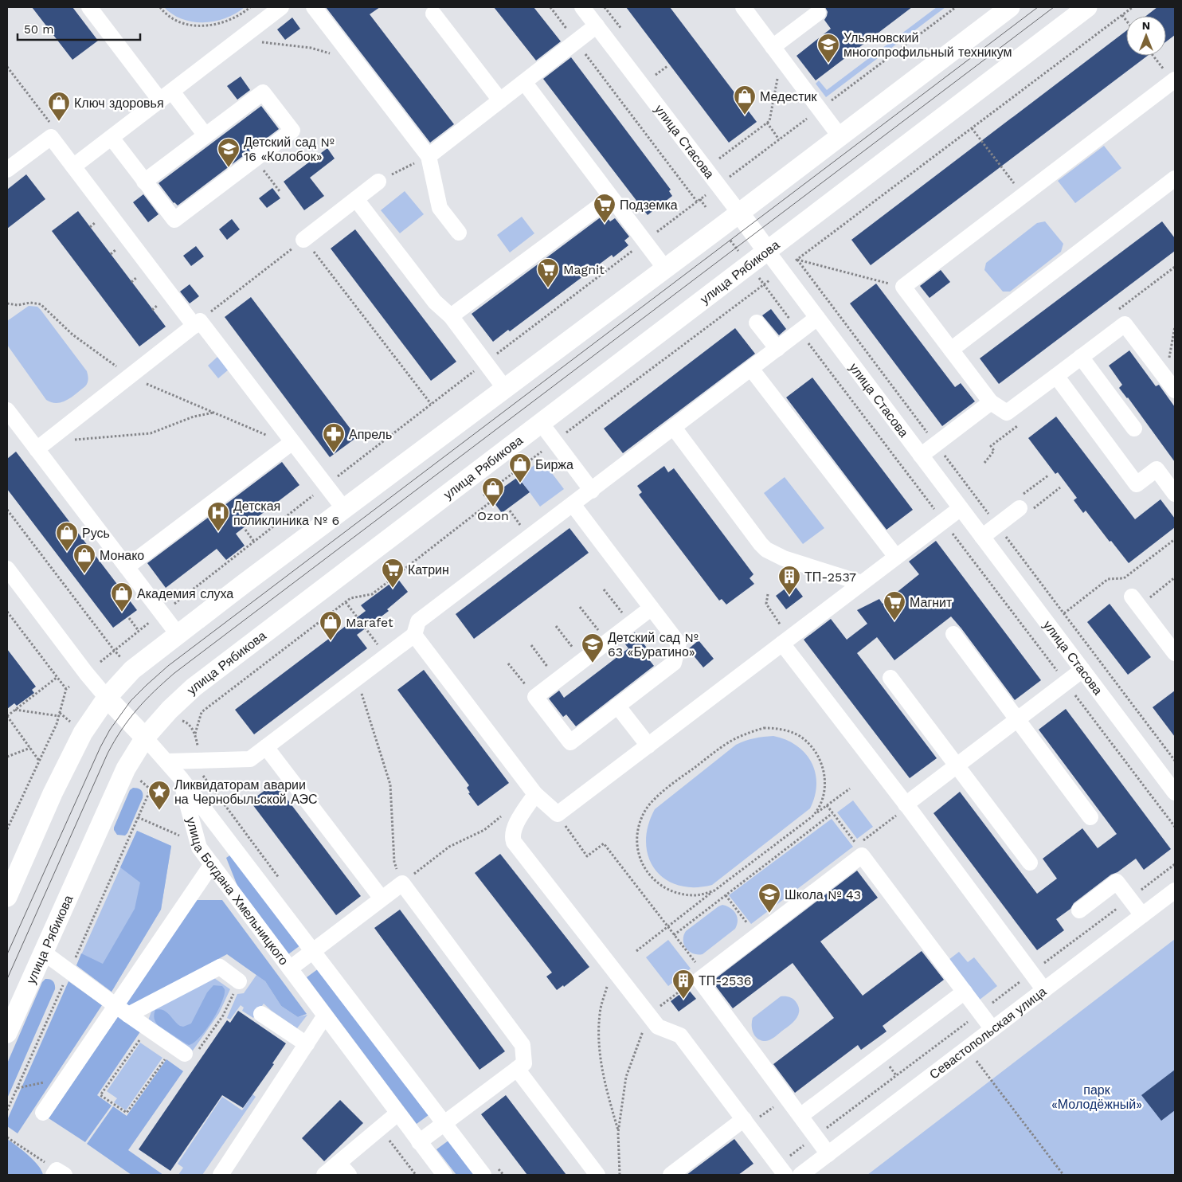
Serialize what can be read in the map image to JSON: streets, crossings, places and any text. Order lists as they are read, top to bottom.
{
  "streets": {
    "main road": ["улица Стасова", "улица Рябикова", "улица Богдана Хмельницкого"],
    "street": ["Севастопольская улица"]
  },
  "crossings": [
    ["улица Стасова", "улица Рябикова"],
    ["улица Рябикова", "улица Богдана Хмельницкого"]
  ],
  "parks": ["парк «Молодёжный»"],
  "places": {
    "school or university": [
      "Ульяновский многопрофильный техникум",
      "Детский сад № 16 «Колобок»",
      "Детский сад № 63 «Буратино»",
      "Школа № 43"
    ],
    "shop": [
      "Медестик",
      "Ключ здоровья",
      "Биржа",
      "Ozon",
      "Русь",
      "Монако",
      "Академия слуха",
      "Marafet"
    ],
    "supermarket": [
      "Подземка",
      "Magnit",
      "Катрин",
      "Магнит"
    ],
    "pharmacy": ["Апрель"],
    "hospital": ["Детская поликлиника № 6"],
    "building": ["ТП-2537", "ТП-2536"],
    "place": ["Ликвидаторам аварии на Чернобыльской АЭС"]
  },
  "scale_bar": "50 m",
  "north": "top"
}
